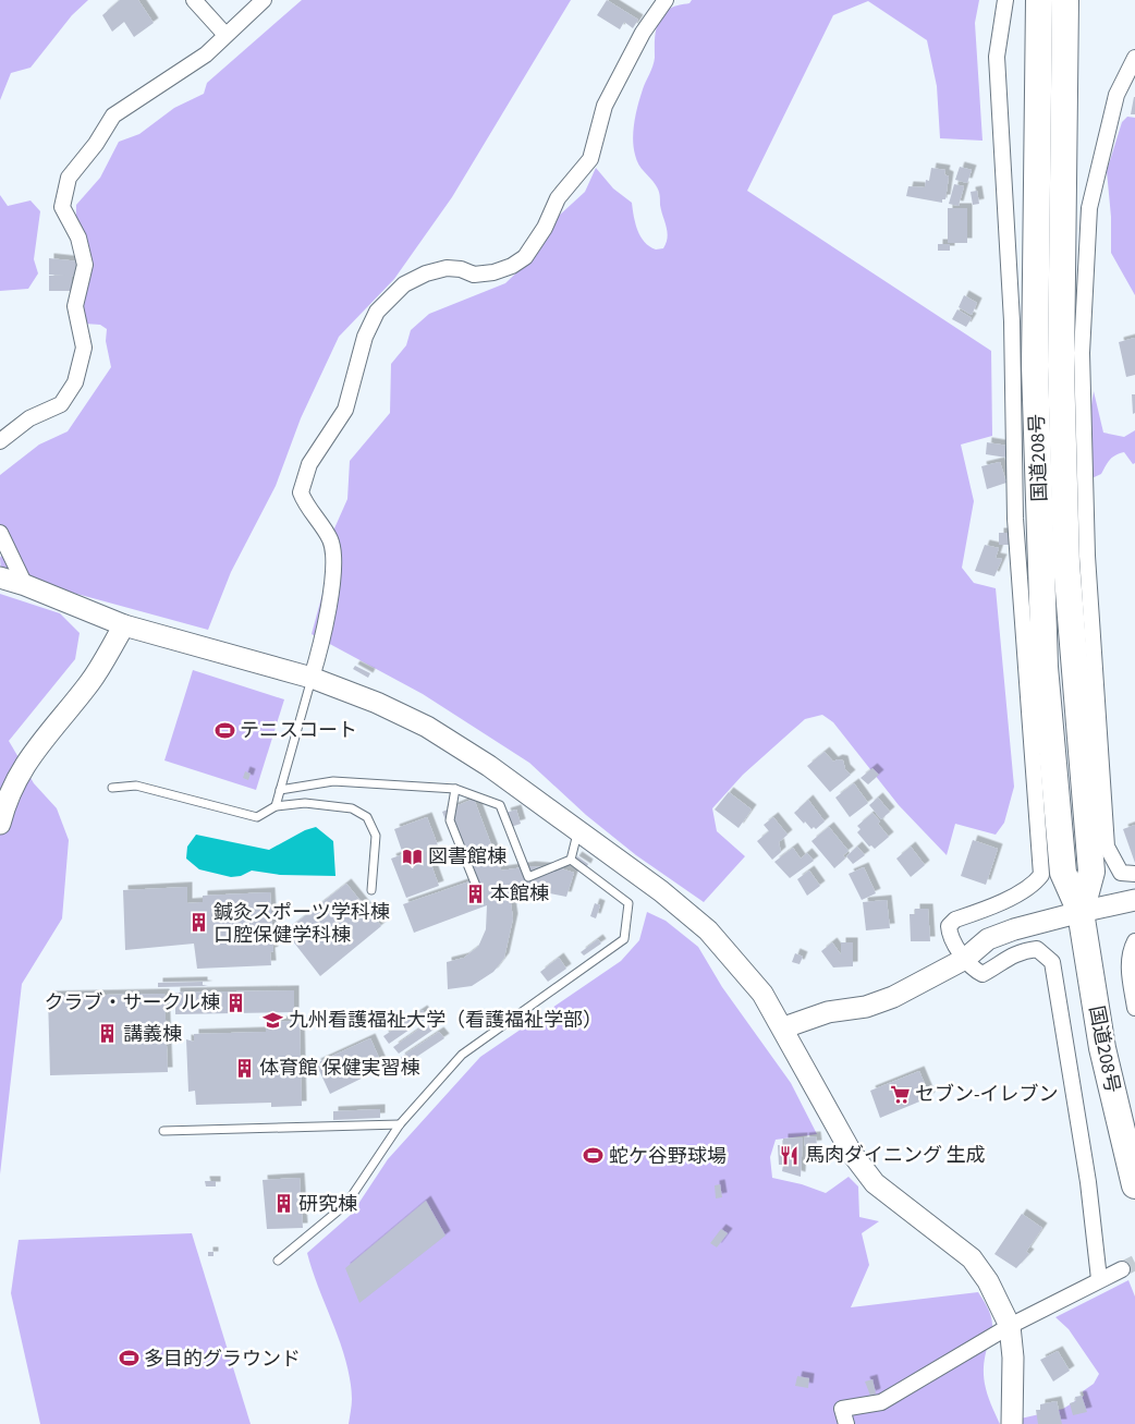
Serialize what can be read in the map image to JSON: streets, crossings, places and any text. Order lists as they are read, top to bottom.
{
  "streets": {
    "highway": ["国道208号"]
  },
  "places": {
    "sports": ["テニスコート", "蛇ケ谷野球場", "多目的グラウンド"],
    "library": ["図書館棟"],
    "building": [
      "本館棟",
      "鍼灸スポーツ学科棟 口腔保健学科棟",
      "クラブ・サークル棟",
      "講義棟",
      "体育館 保健実習棟",
      "研究棟"
    ],
    "school or university": ["九州看護福祉大学（看護福祉学部）"],
    "supermarket": ["セブン-イレブン"],
    "restaurant": ["馬肉ダイニング 生成"]
  }
}
